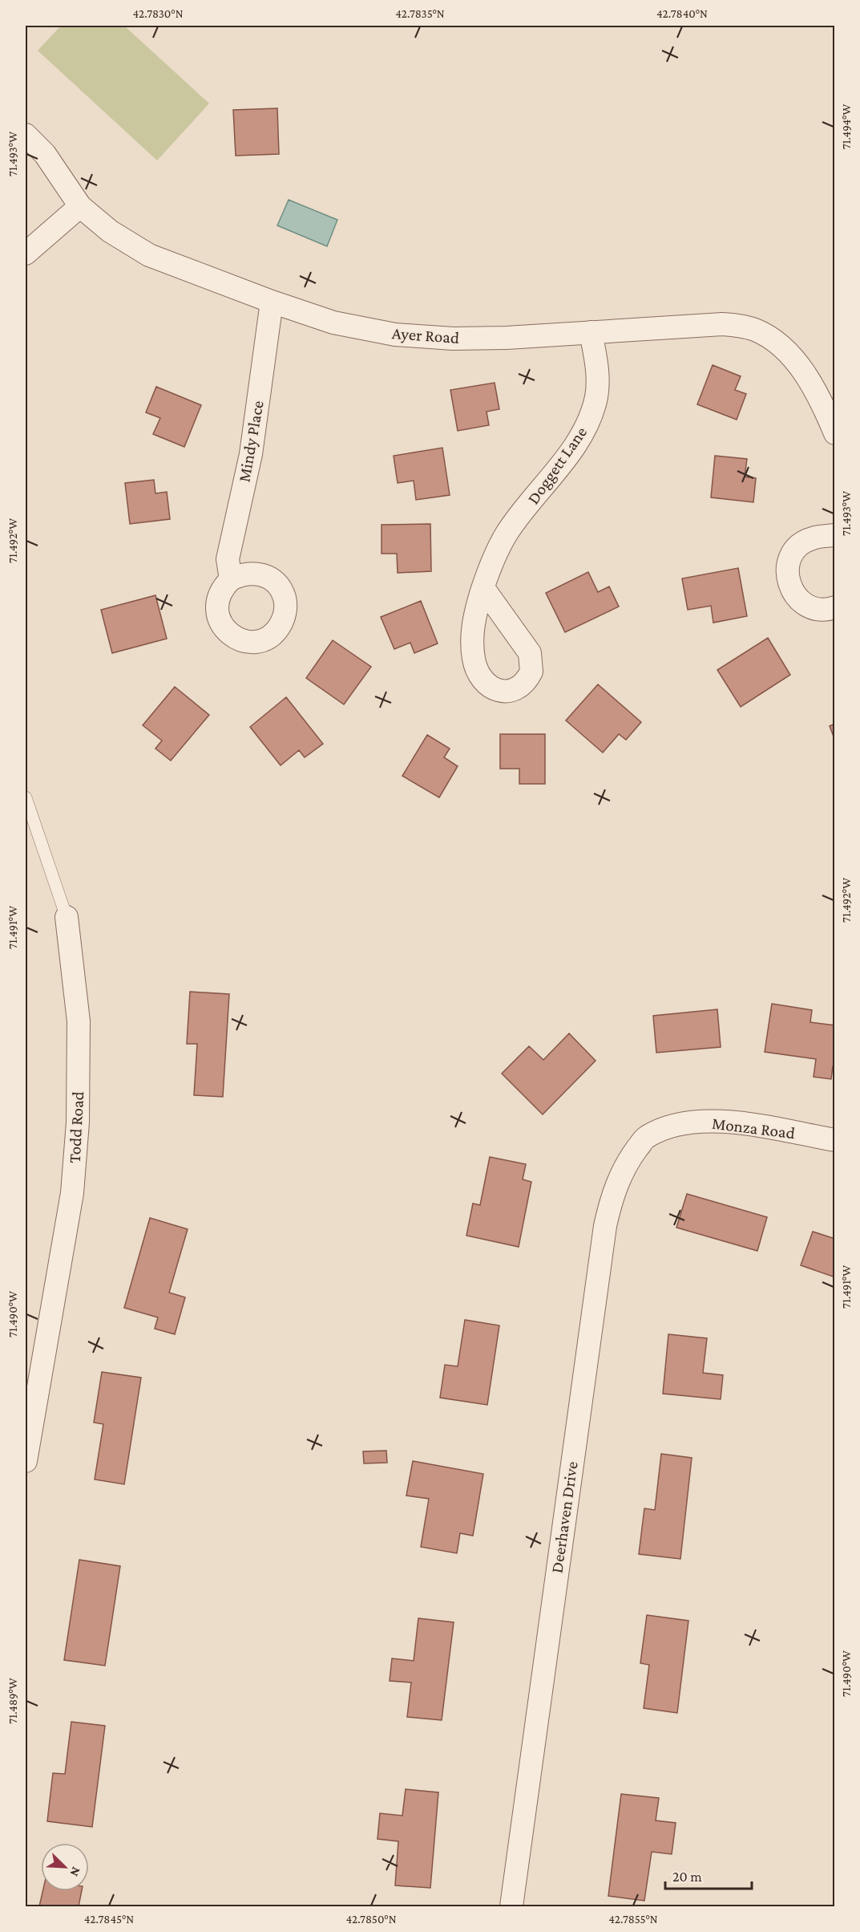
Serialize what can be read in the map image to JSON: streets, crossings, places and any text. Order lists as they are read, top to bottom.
{
  "streets": {
    "street": [
      "Ayer Road",
      "Mindy Place",
      "Doggett Lane",
      "Todd Road",
      "Monza Road",
      "Deerhaven Drive"
    ]
  },
  "crossings": [
    ["Ayer Road", "Mindy Place"],
    ["Ayer Road", "Doggett Lane"],
    ["Monza Road", "Deerhaven Drive"]
  ],
  "scale_bar": "20 m",
  "north": "bottom right",
  "coordinates": [
    "42.7830°N",
    "42.7835°N",
    "42.7840°N",
    "71.494°W",
    "71.493°W",
    "71.492°W",
    "71.491°W",
    "71.490°W",
    "71.489°W",
    "42.7845°N",
    "42.7850°N",
    "42.7855°N"
  ]
}
